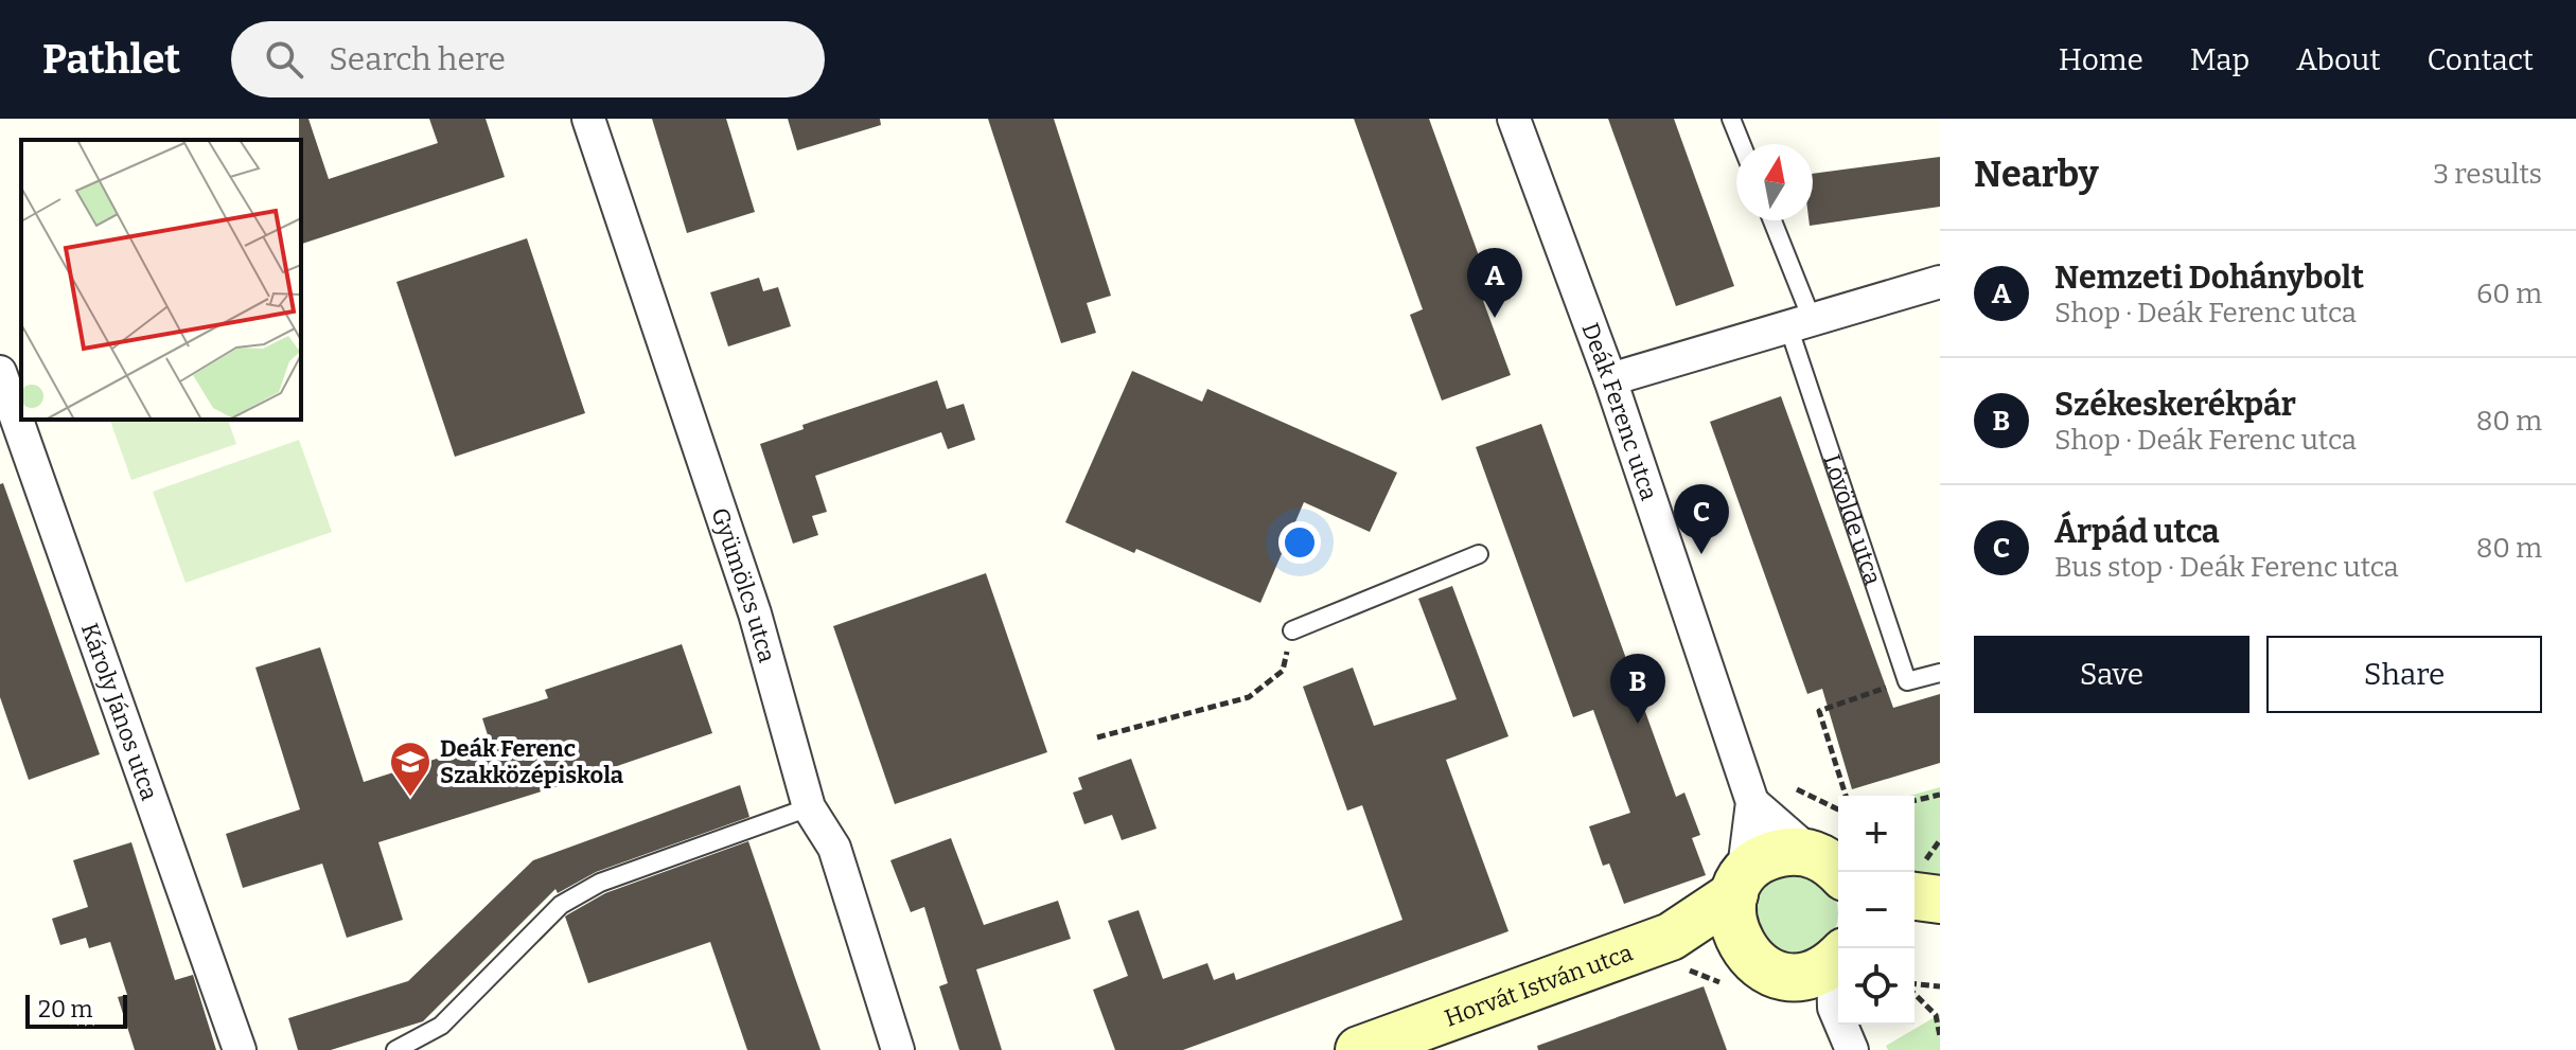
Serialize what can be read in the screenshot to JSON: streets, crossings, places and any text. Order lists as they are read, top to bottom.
{
  "streets": {
    "main road": ["Horvát István utca"],
    "street": ["Deák Ferenc utca", "Gyümölcs utca", "Károly János utca"],
    "lane": ["Lövölde utca"]
  },
  "crossings": [
    ["Deák Ferenc utca", "Horvát István utca"]
  ],
  "places": {
    "school or university": ["Deák Ferenc Szakközépiskola"]
  },
  "scale_bar": "20 m",
  "north": "top",
  "page": {
    "header": "Pathlet",
    "search": "Search here",
    "nav": [
      "Home",
      "Map",
      "About",
      "Contact"
    ],
    "heading": ["Nearby", "3 results"],
    "list": [
      {
        "mark": "A",
        "name": "Nemzeti Dohánybolt",
        "note": "Shop · Deák Ferenc utca",
        "value": "60 m"
      },
      {
        "mark": "B",
        "name": "Székeskerékpár",
        "note": "Shop · Deák Ferenc utca",
        "value": "80 m"
      },
      {
        "mark": "C",
        "name": "Árpád utca",
        "note": "Bus stop · Deák Ferenc utca",
        "value": "80 m"
      }
    ],
    "pins": ["A", "C", "B"],
    "buttons": ["Save", "Share"],
    "map_buttons": ["+", "−"],
    "scale": "20 m"
  }
}
